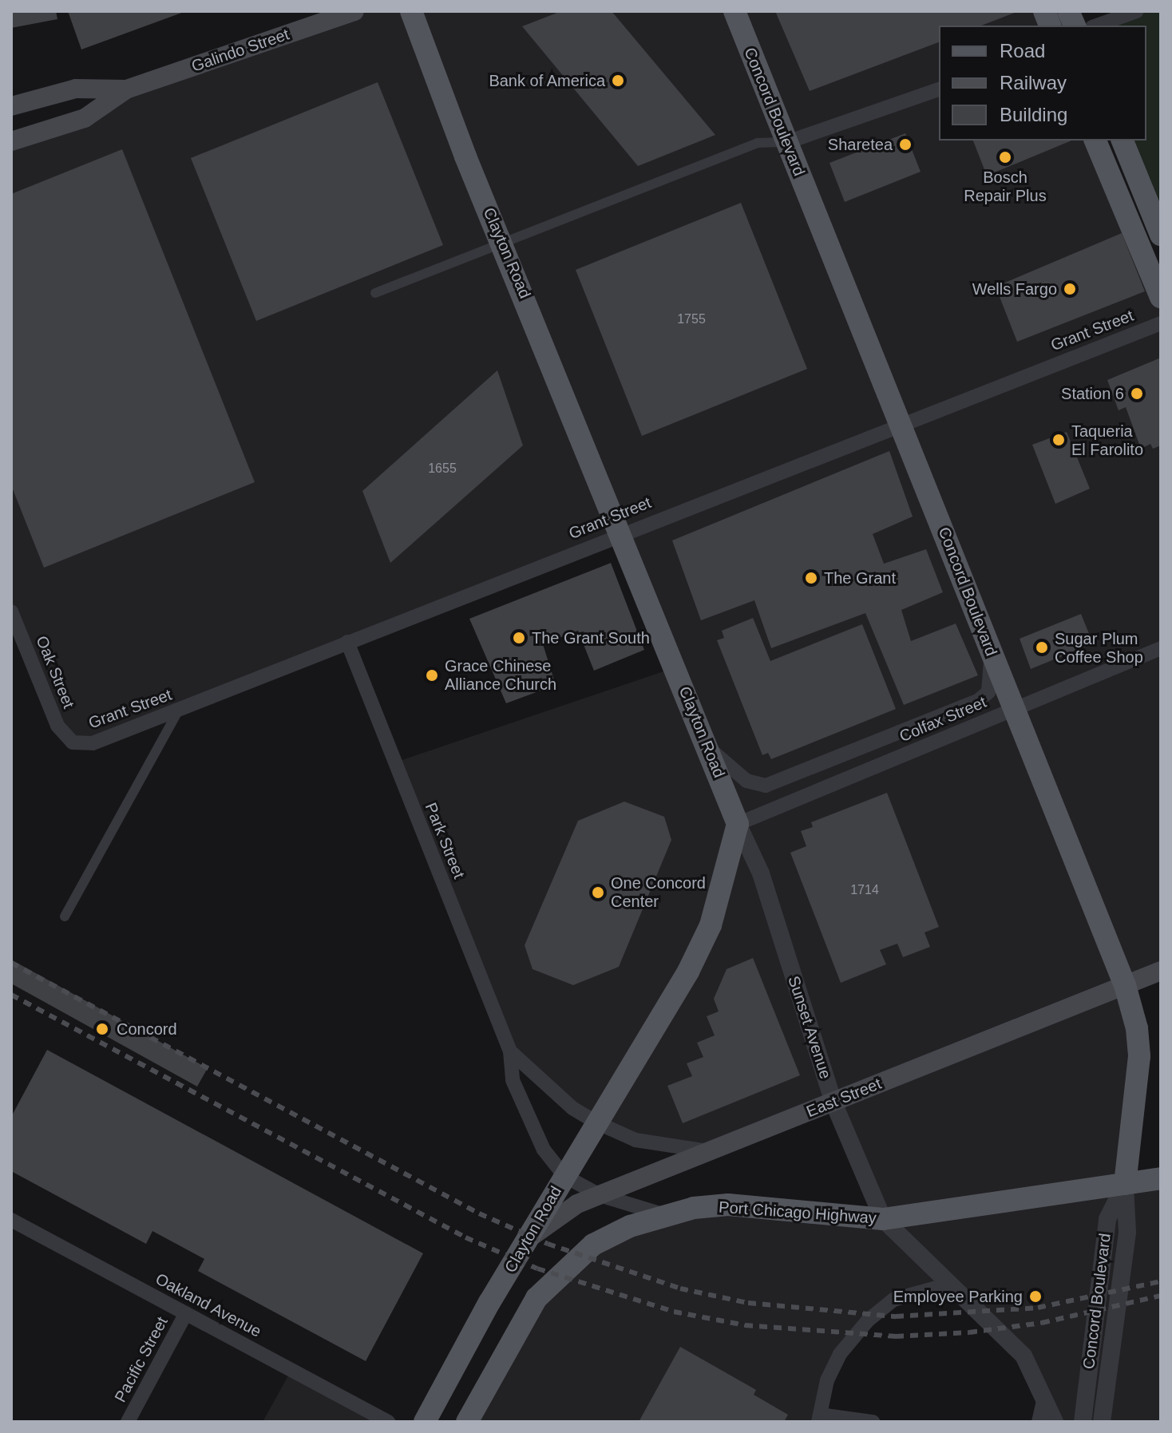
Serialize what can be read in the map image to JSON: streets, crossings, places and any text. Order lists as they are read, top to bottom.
{
  "streets": {
    "main road": [
      "Galindo Street",
      "Concord Boulevard",
      "Clayton Road",
      "East Street",
      "Port Chicago Highway"
    ],
    "street": [
      "Grant Street",
      "Oak Street",
      "Colfax Street",
      "Park Street",
      "Sunset Avenue",
      "Oakland Avenue",
      "Pacific Street"
    ]
  },
  "crossings": [
    ["Concord Boulevard", "Grant Street"],
    ["Concord Boulevard", "Colfax Street"],
    ["Concord Boulevard", "East Street"],
    ["Concord Boulevard", "Port Chicago Highway"],
    ["Clayton Road", "Grant Street"],
    ["Clayton Road", "Colfax Street"],
    ["Clayton Road", "Park Street"],
    ["Clayton Road", "Sunset Avenue"],
    ["Clayton Road", "East Street"],
    ["Grant Street", "Oak Street"],
    ["Grant Street", "Park Street"],
    ["Colfax Street", "Sunset Avenue"],
    ["Park Street", "East Street"],
    ["Park Street", "Port Chicago Highway"],
    ["Sunset Avenue", "East Street"],
    ["Sunset Avenue", "Port Chicago Highway"],
    ["Oakland Avenue", "Pacific Street"]
  ],
  "places": [
    "Bank of America",
    "Sharetea",
    "Bosch Repair Plus",
    "Wells Fargo",
    "Station 6",
    "Taqueria El Farolito",
    "The Grant",
    "The Grant South",
    "Sugar Plum Coffee Shop",
    "Grace Chinese Alliance Church",
    "One Concord Center",
    "Concord",
    "Employee Parking"
  ],
  "house_numbers": ["1755", "1655", "1714"],
  "legend": ["Road", "Railway", "Building"]
}
